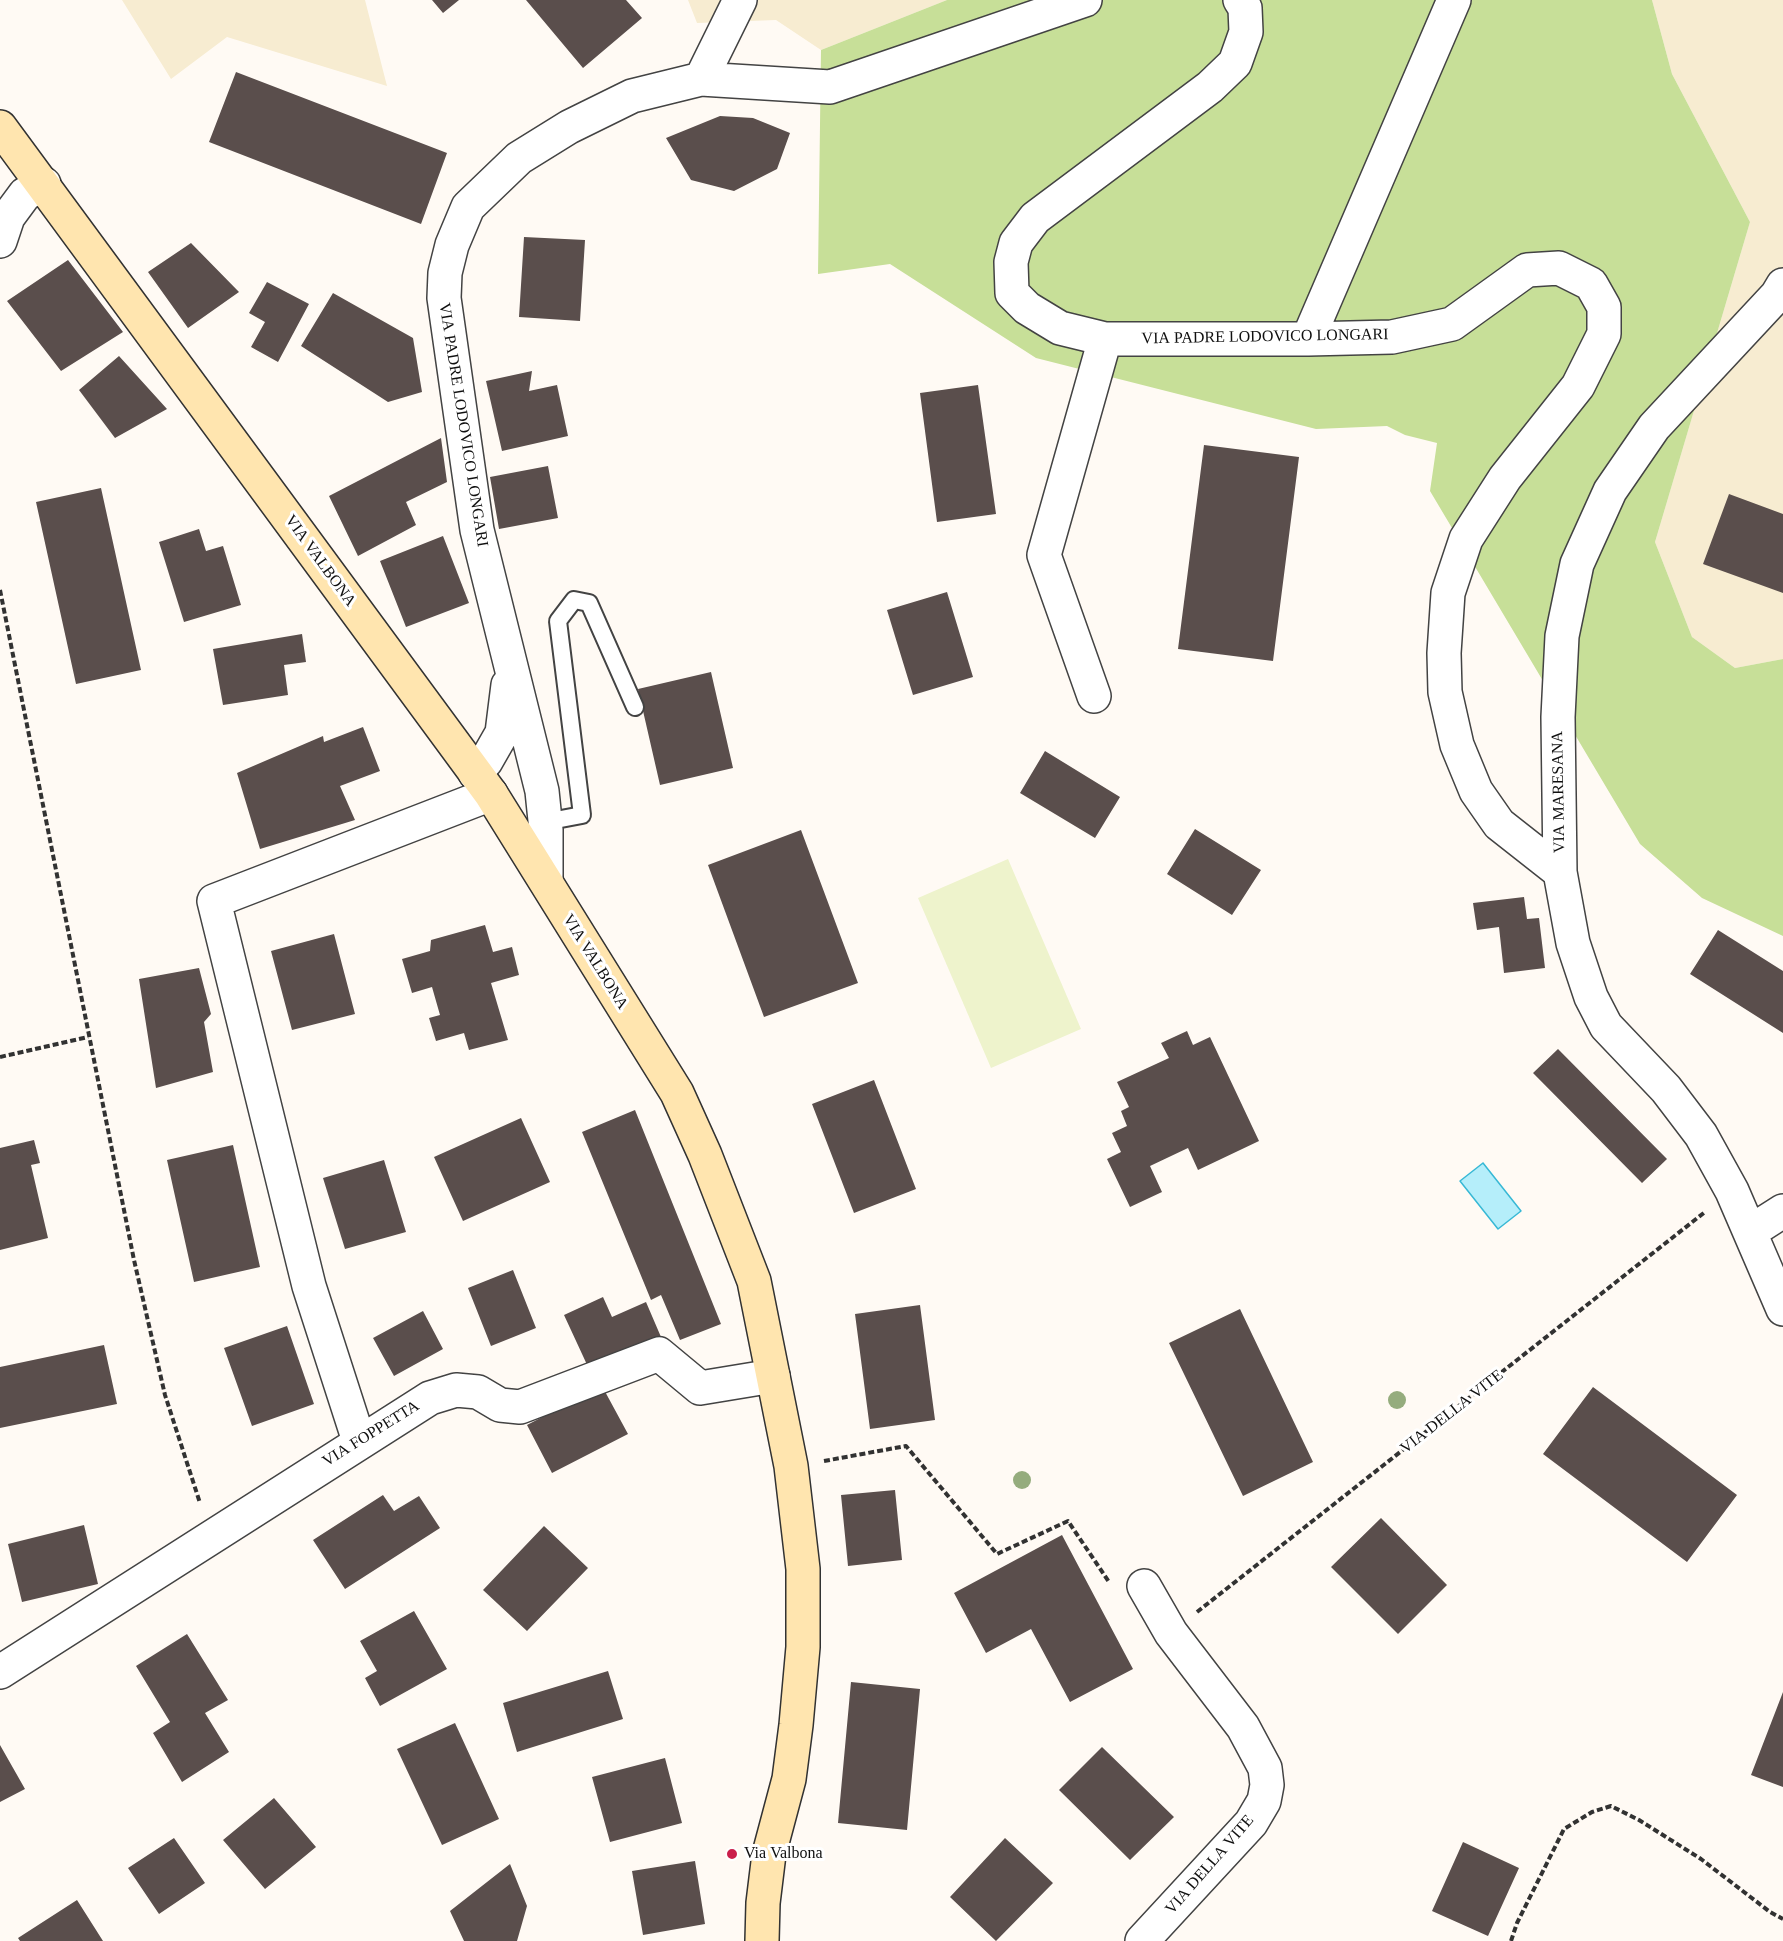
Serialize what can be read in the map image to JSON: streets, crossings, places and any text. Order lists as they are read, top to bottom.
{
  "streets": {
    "street": [
      "VIA PADRE LODOVICO LONGARI",
      "VIA VALBONA",
      "VIA MARESANA",
      "VIA DELLA VITE",
      "VIA FOPPETTA"
    ]
  },
  "crossings": [
    ["VIA PADRE LODOVICO LONGARI", "VIA VALBONA"],
    ["VIA PADRE LODOVICO LONGARI", "VIA MARESANA"],
    ["VIA VALBONA", "VIA FOPPETTA"],
    ["VIA MARESANA", "VIA DELLA VITE"]
  ],
  "places": ["Via Valbona"]
}
